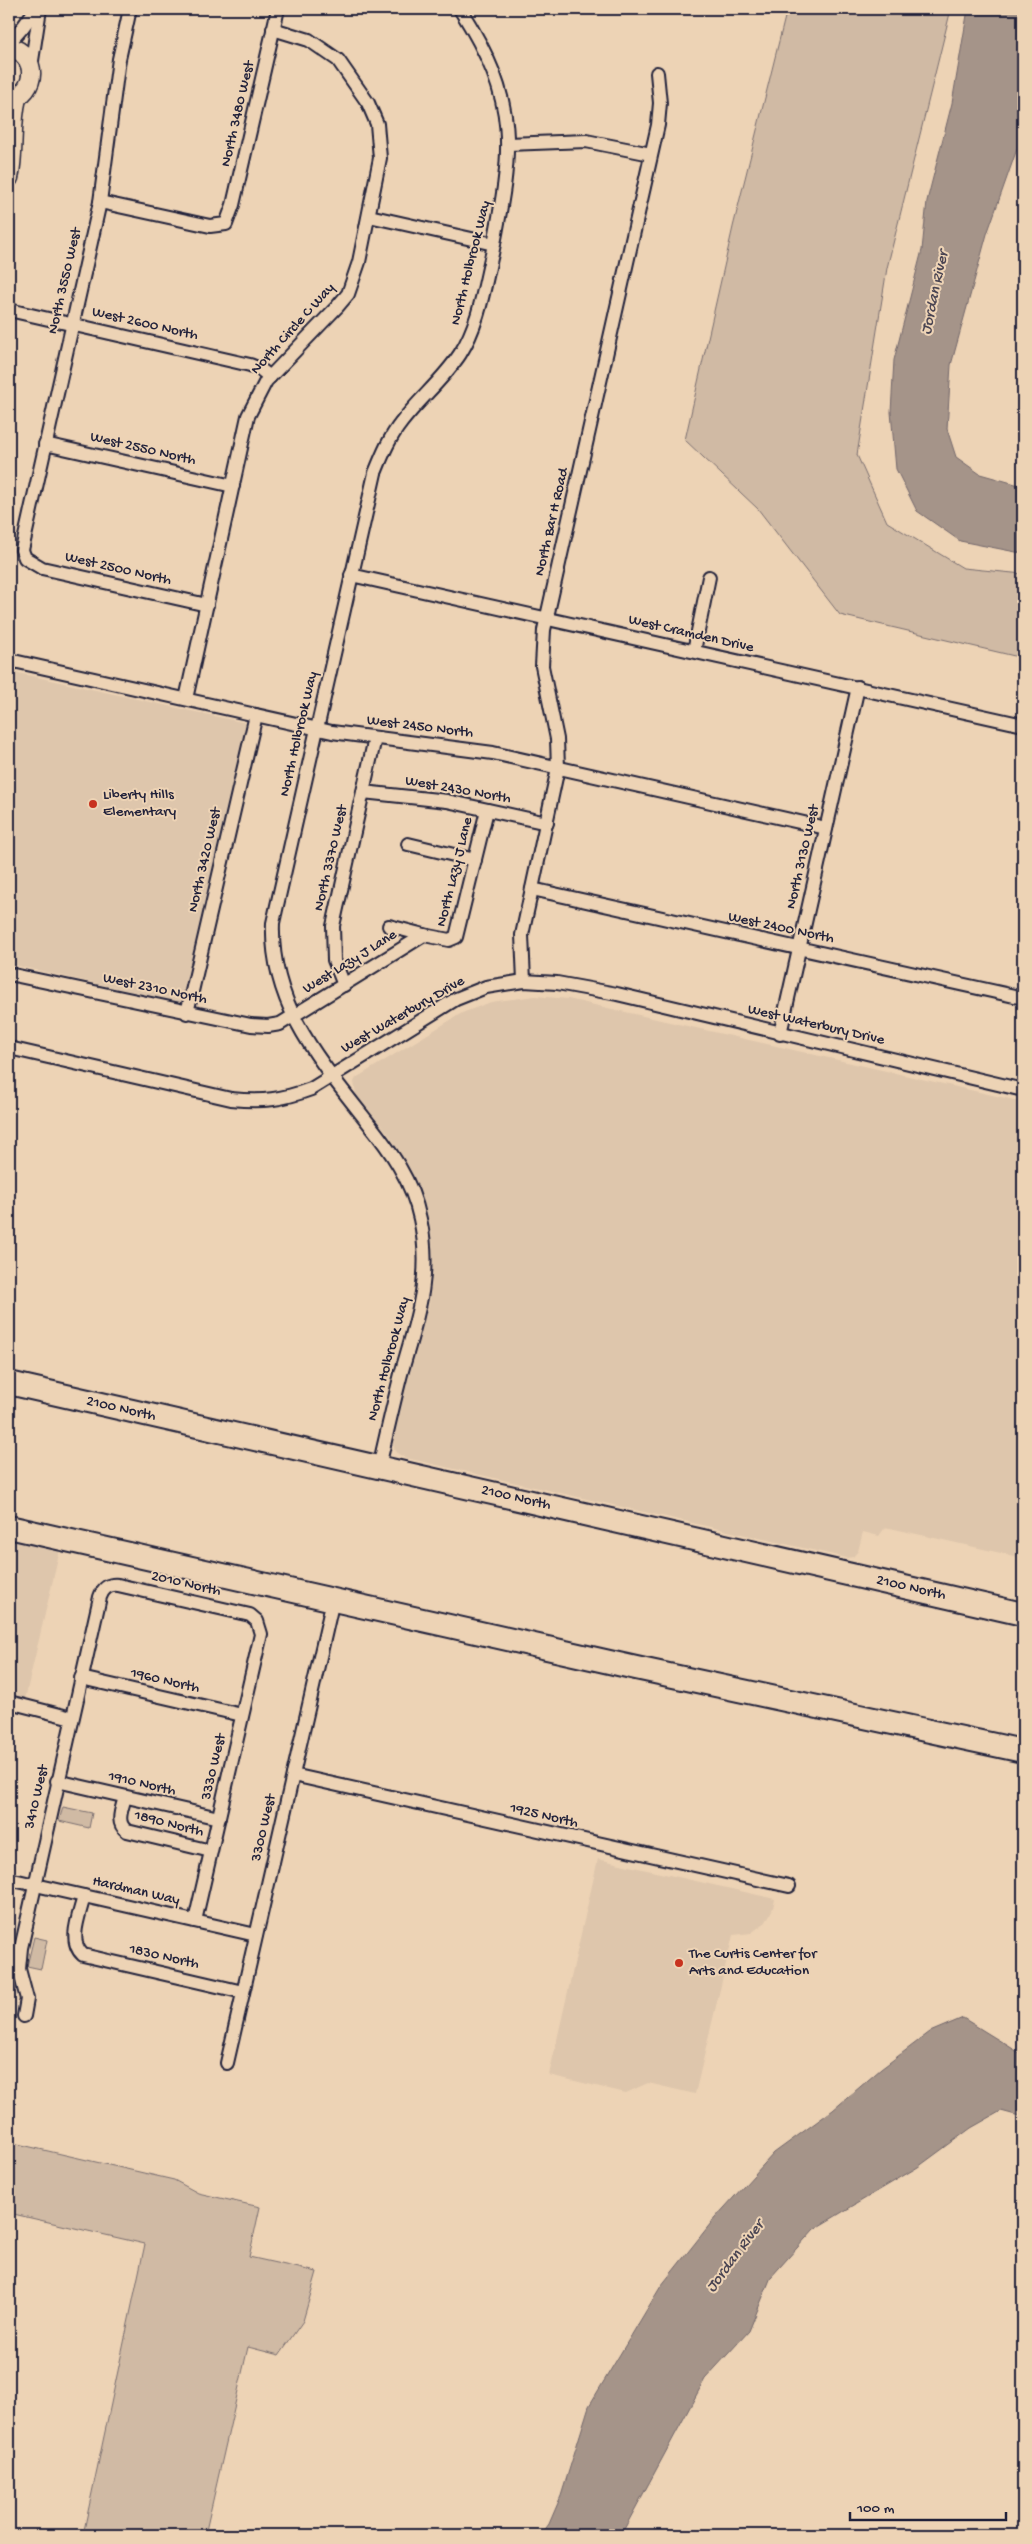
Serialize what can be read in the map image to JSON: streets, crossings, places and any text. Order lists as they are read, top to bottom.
{
  "streets": {
    "highway": ["2100 North"],
    "street": [
      "North 3480 West",
      "North Holbrook Way",
      "North 3550 West",
      "West 2600 North",
      "North Circle C Way",
      "West 2550 North",
      "North Bar H Road",
      "West 2500 North",
      "West Cramden Drive",
      "West 2450 North",
      "West 2430 North",
      "North 3130 West",
      "North 3370 West",
      "North 3420 West",
      "North Lazy J Lane",
      "West 2400 North",
      "West Lazy J Lane",
      "West 2310 North",
      "West Waterbury Drive",
      "2010 North",
      "1960 North",
      "3330 West",
      "1910 North",
      "3410 West",
      "1925 North",
      "1890 North",
      "3300 West",
      "Hardman Way",
      "1830 North"
    ]
  },
  "crossings": [
    ["North 3480 West", "North 3550 West"],
    ["North 3480 West", "North Circle C Way"],
    ["North Holbrook Way", "West Cramden Drive"],
    ["North Holbrook Way", "West 2450 North"],
    ["North Holbrook Way", "West Lazy J Lane"],
    ["North Holbrook Way", "West 2310 North"],
    ["North Holbrook Way", "West Waterbury Drive"],
    ["North Holbrook Way", "2100 North"],
    ["North 3550 West", "West 2600 North"],
    ["North 3550 West", "West 2550 North"],
    ["North 3550 West", "West 2500 North"],
    ["West 2600 North", "North Circle C Way"],
    ["North Circle C Way", "West 2550 North"],
    ["North Circle C Way", "West 2500 North"],
    ["North Circle C Way", "West 2450 North"],
    ["North Bar H Road", "West Cramden Drive"],
    ["North Bar H Road", "West 2450 North"],
    ["North Bar H Road", "West 2430 North"],
    ["North Bar H Road", "West 2400 North"],
    ["North Bar H Road", "West Waterbury Drive"],
    ["West Cramden Drive", "North 3130 West"],
    ["West 2450 North", "North 3130 West"],
    ["West 2450 North", "North 3370 West"],
    ["West 2450 North", "North 3420 West"],
    ["West 2430 North", "North 3370 West"],
    ["West 2430 North", "North Lazy J Lane"],
    ["North 3130 West", "West 2400 North"],
    ["North 3130 West", "West Waterbury Drive"],
    ["North 3370 West", "West Lazy J Lane"],
    ["North 3420 West", "West 2310 North"],
    ["North Lazy J Lane", "West Lazy J Lane"],
    ["West Lazy J Lane", "West 2310 North"],
    ["2010 North", "3330 West"],
    ["2010 North", "3410 West"],
    ["1960 North", "3330 West"],
    ["1960 North", "3410 West"],
    ["3330 West", "1910 North"],
    ["3330 West", "1890 North"],
    ["3330 West", "Hardman Way"],
    ["1910 North", "3410 West"],
    ["1910 North", "1890 North"],
    ["3410 West", "Hardman Way"],
    ["1925 North", "3300 West"],
    ["3300 West", "Hardman Way"],
    ["3300 West", "1830 North"],
    ["Hardman Way", "1830 North"]
  ],
  "water": ["Jordan River"],
  "places": ["Liberty Hills Elementary", "The Curtis Center for Arts and Education"],
  "scale_bar": "100 m"
}
